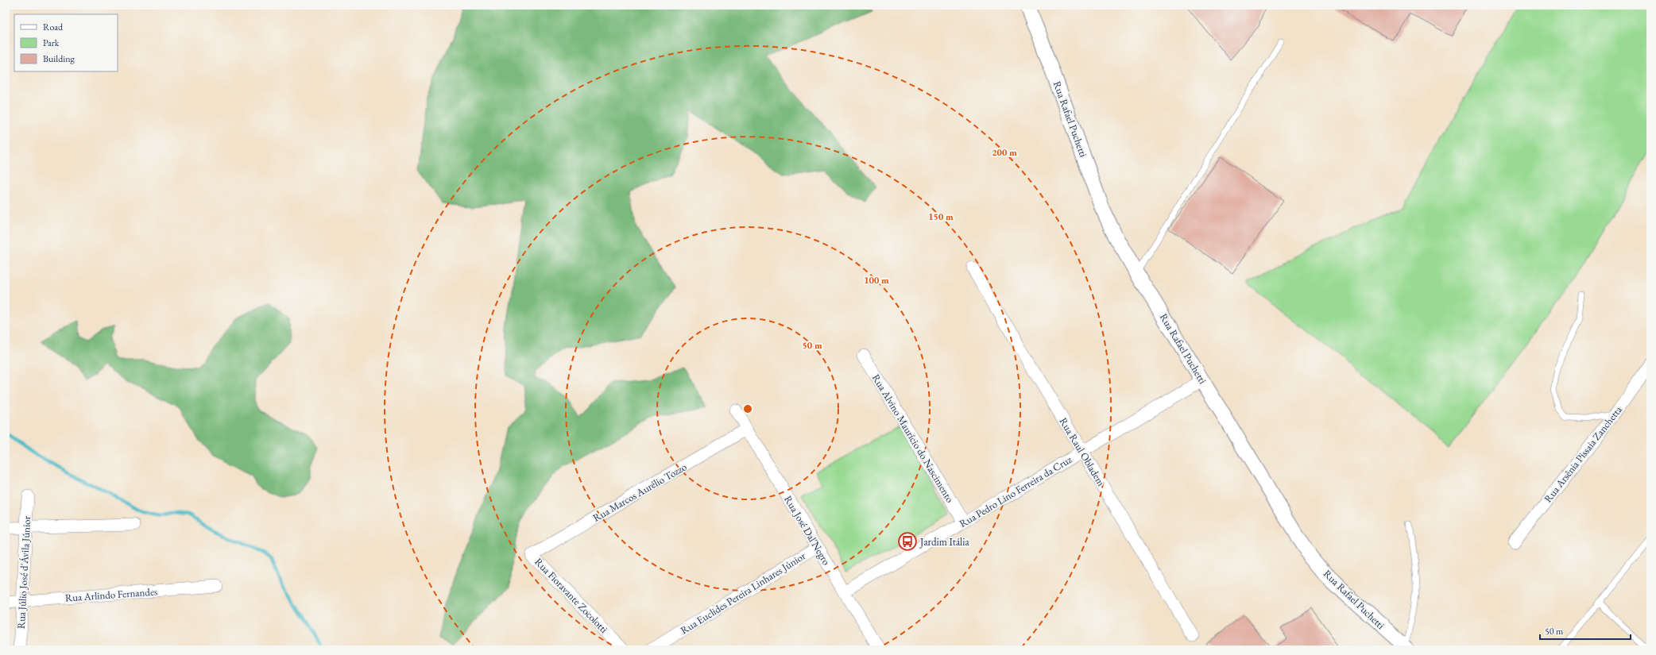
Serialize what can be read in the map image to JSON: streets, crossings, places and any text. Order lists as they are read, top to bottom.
{
  "streets": {
    "street": [
      "Rua Rafael Puchetti",
      "Rua Alvino Maurício do Nascimento",
      "Rua Raul Obladem",
      "Rua Arsênia Pissaia Zanchetta",
      "Rua Pedro Lino Ferreira da Cruz",
      "Rua Marcos Aurélio Tozzo",
      "Rua José Dal'Negro",
      "Rua Júlio José d'Ávila Júnior",
      "Rua Euclides Pereira Linhares Júnior",
      "Rua Arlindo Fernandes",
      "Rua Fioravante Zocolotti"
    ]
  },
  "crossings": [
    ["Rua Rafael Puchetti", "Rua Pedro Lino Ferreira da Cruz"],
    ["Rua Alvino Maurício do Nascimento", "Rua Pedro Lino Ferreira da Cruz"],
    ["Rua Raul Obladem", "Rua Pedro Lino Ferreira da Cruz"],
    ["Rua Pedro Lino Ferreira da Cruz", "Rua José Dal'Negro"],
    ["Rua Marcos Aurélio Tozzo", "Rua José Dal'Negro"],
    ["Rua Marcos Aurélio Tozzo", "Rua Fioravante Zocolotti"],
    ["Rua José Dal'Negro", "Rua Euclides Pereira Linhares Júnior"],
    ["Rua Júlio José d'Ávila Júnior", "Rua Arlindo Fernandes"]
  ],
  "places": {
    "bus stop": ["Jardim Itália"]
  },
  "legend": ["Road", "Park", "Building"],
  "scale_bar": "50 m",
  "rings": [
    "200 m",
    "150 m",
    "100 m",
    "50 m"
  ]
}
